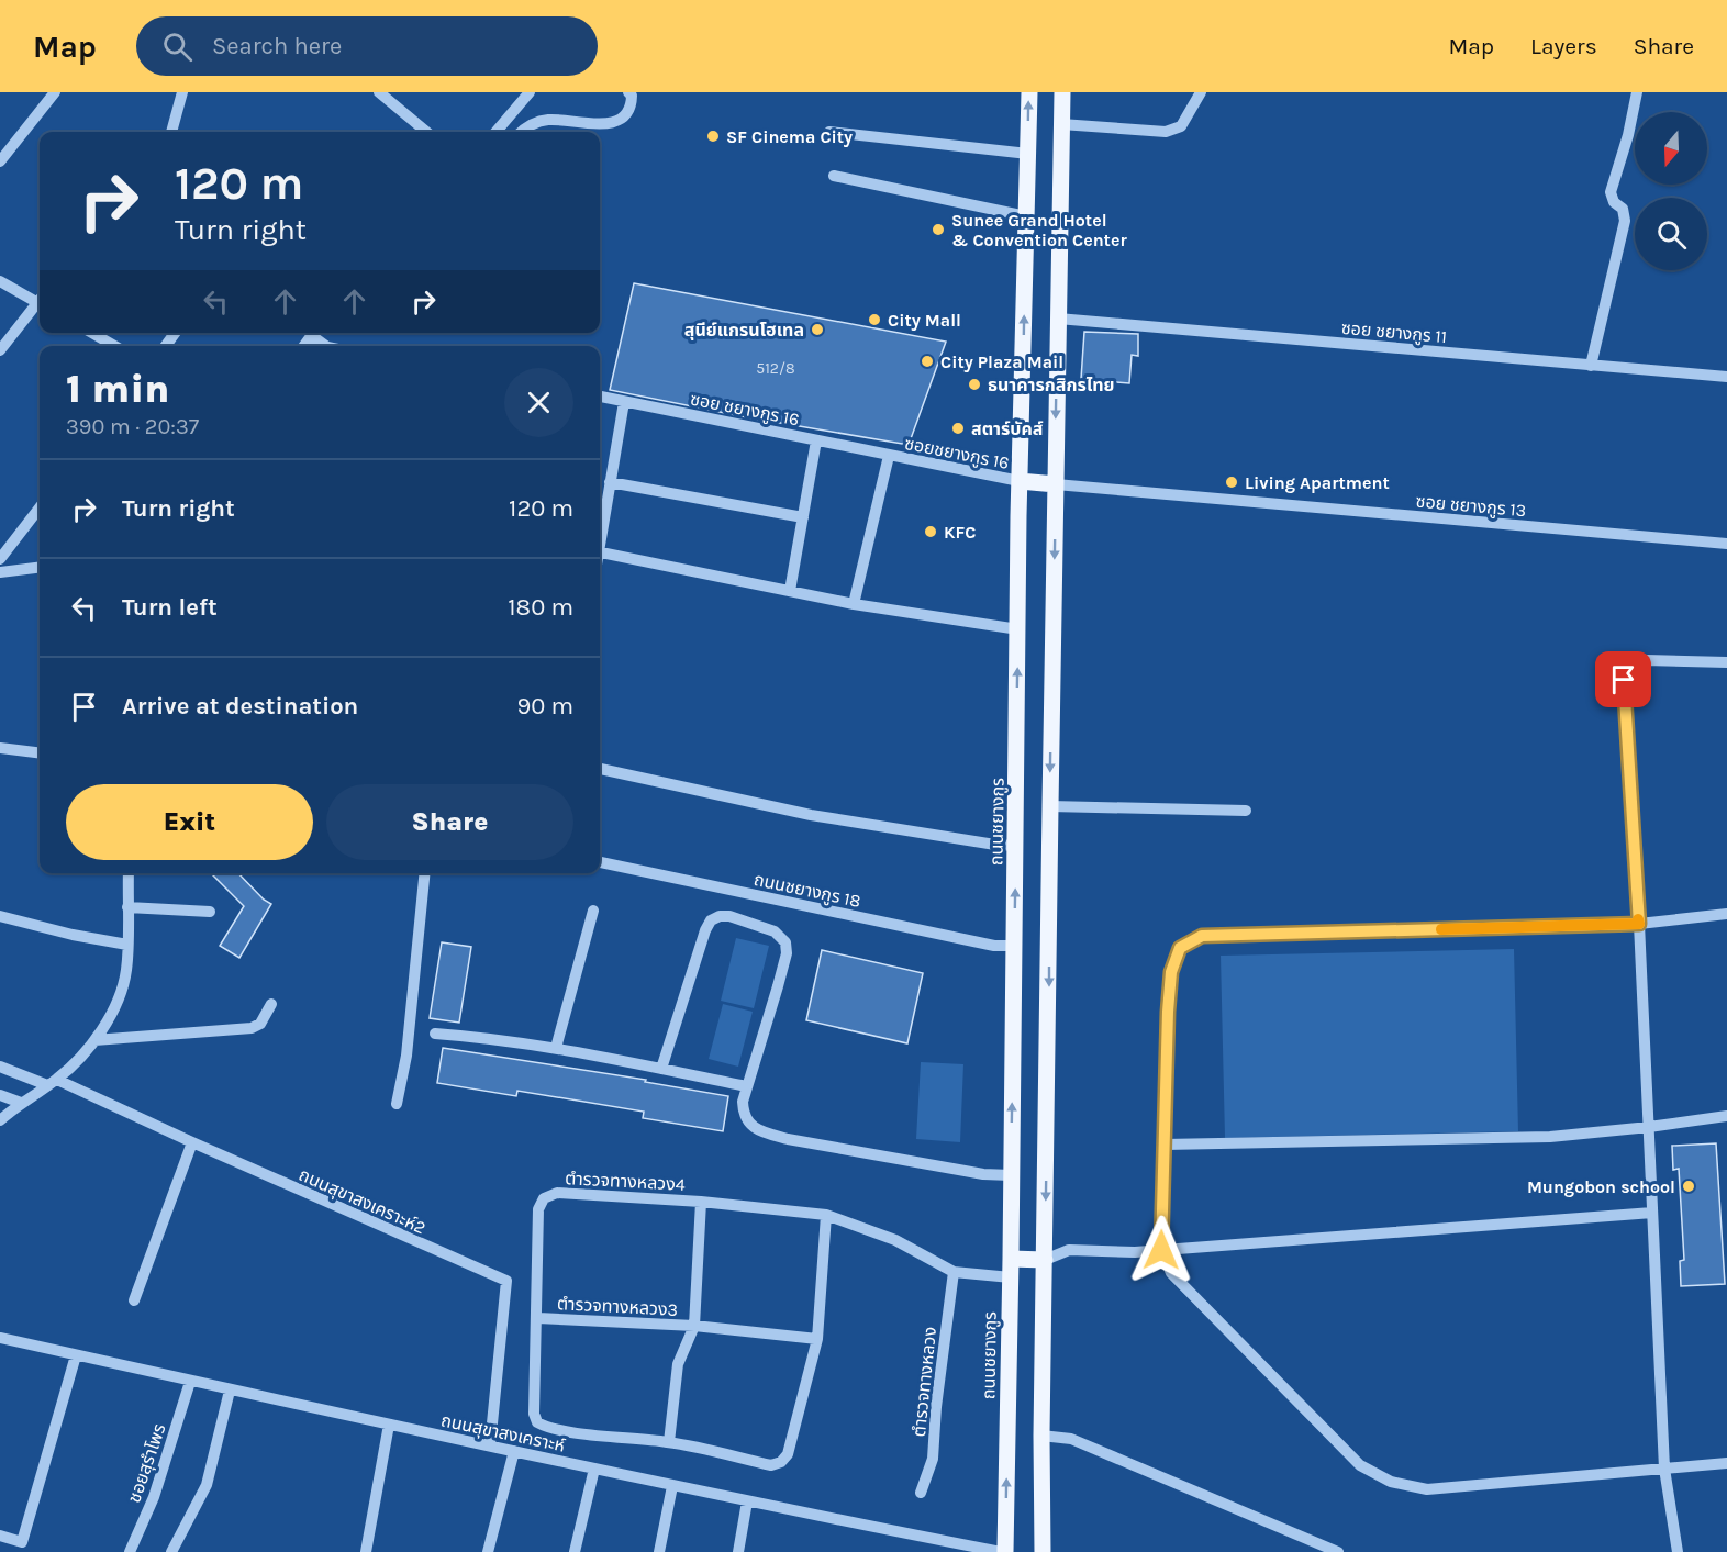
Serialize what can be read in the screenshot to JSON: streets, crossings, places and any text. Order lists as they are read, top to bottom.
{
  "streets": {
    "main road": ["ถนนชยางกูร"],
    "street": [
      "ซอย ชยางกูร 11",
      "ซอย ชยางกูร 16",
      "ซอยชยางกูร 16",
      "ซอย ชยางกูร 13",
      "ถนนชยางกูร 18",
      "ตำรวจทางหลวง4",
      "ถนนสุขาสงเคราะห์2",
      "ตำรวจทางหลวง3",
      "ตำรวจทางหลวง",
      "ถนนสุขาสงเคราะห์",
      "ชอยสุรำโพร"
    ]
  },
  "crossings": [
    ["ซอย ชยางกูร 16", "ซอยชยางกูร 16"],
    ["ซอยชยางกูร 16", "ถนนชยางกูร"],
    ["ถนนชยางกูร", "ถนนชยางกูร 18"],
    ["ถนนชยางกูร", "ถนนสุขาสงเคราะห์"],
    ["ตำรวจทางหลวง4", "ตำรวจทางหลวง3"],
    ["ถนนสุขาสงเคราะห์2", "ถนนสุขาสงเคราะห์"],
    ["ถนนสุขาสงเคราะห์", "ชอยสุรำโพร"]
  ],
  "places": [
    "SF Cinema City",
    "Sunee Grand Hotel & Convention Center",
    "City Mall",
    "สุนีย์แกรนโฮเทล",
    "City Plaza Mail",
    "ธนาคารกสิกรไทย",
    "สตาร์บัคส์",
    "Living Apartment",
    "KFC",
    "Mungobon school"
  ],
  "house_numbers": ["512/8"],
  "north": "bottom",
  "page": {
    "header": "Map",
    "search": "Search here",
    "nav": ["Map", "Layers", "Share"],
    "turn": ["120 m", "Turn right"],
    "heading": ["1 min", "390 m · 20:37"],
    "list": [
      {
        "name": "Turn right",
        "value": "120 m"
      },
      {
        "name": "Turn left",
        "value": "180 m"
      },
      {
        "name": "Arrive at destination",
        "value": "90 m"
      }
    ],
    "buttons": ["Exit", "Share"]
  }
}
